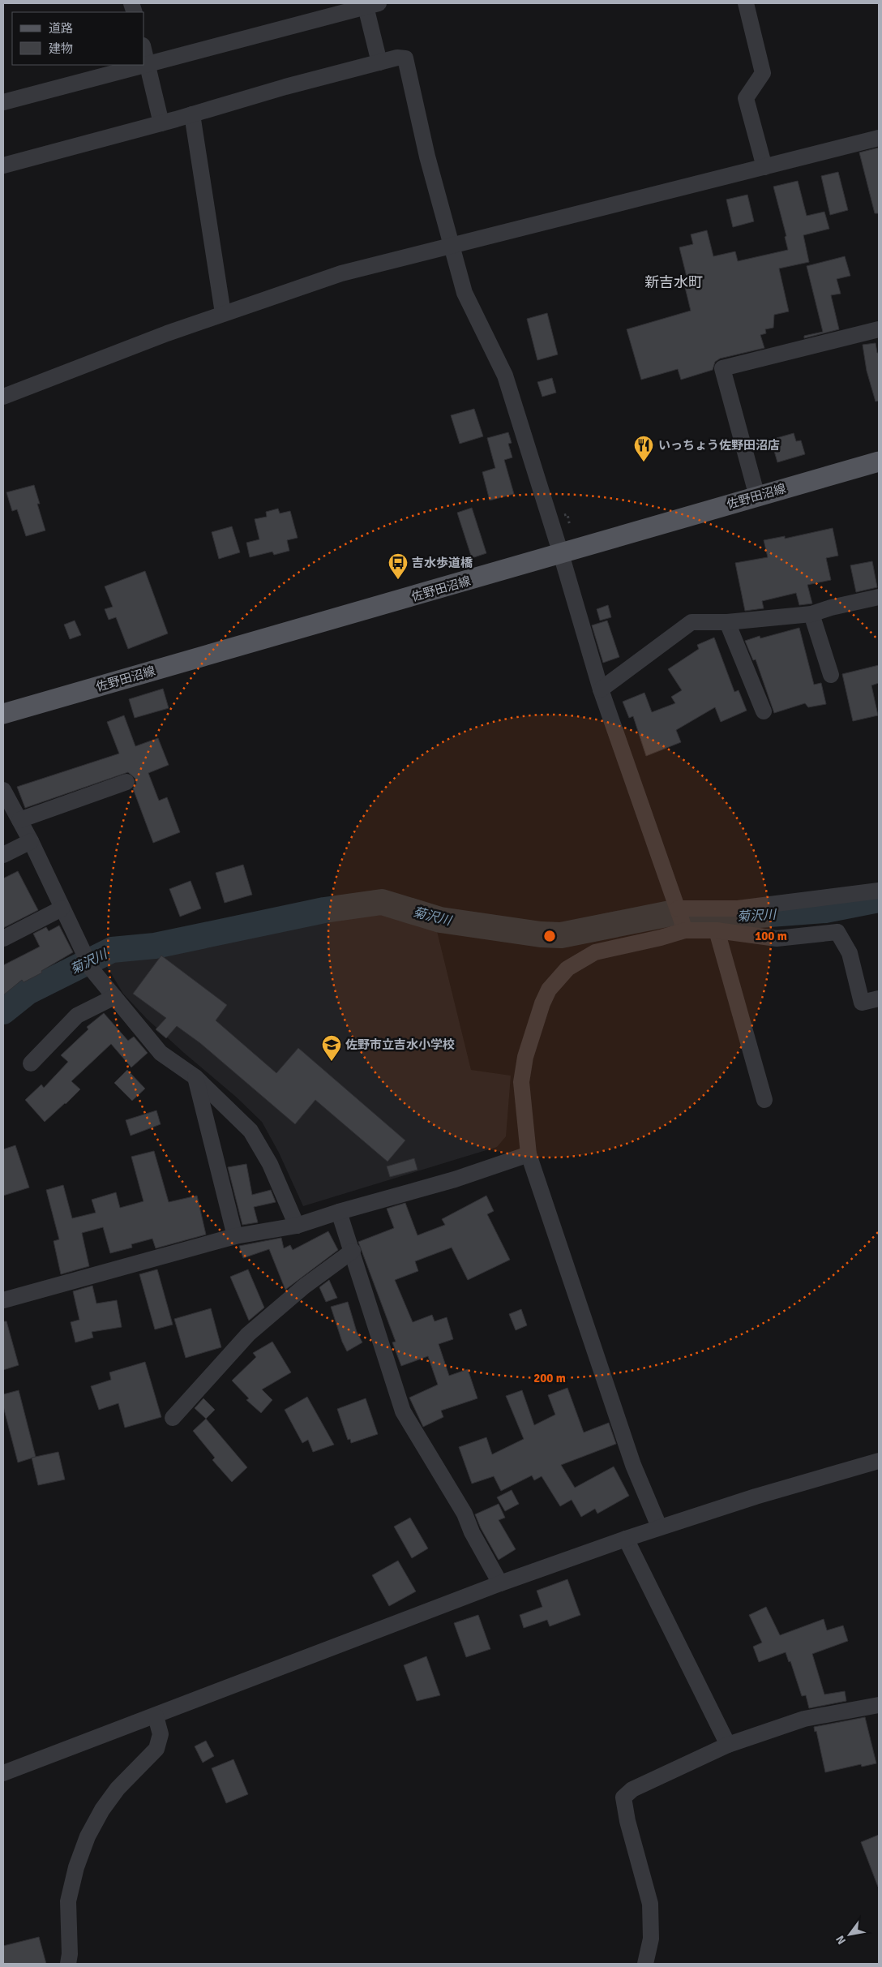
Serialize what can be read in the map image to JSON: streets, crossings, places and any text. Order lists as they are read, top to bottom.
{
  "streets": {
    "main road": ["佐野田沼線"]
  },
  "districts": ["新吉水町"],
  "water": ["菊沢川"],
  "places": {
    "restaurant": ["いっちょう佐野田沼店"],
    "bus stop": ["吉水歩道橋"],
    "school or university": ["佐野市立吉水小学校"]
  },
  "legend": ["道路", "建物"],
  "north": "bottom left",
  "rings": ["100 m", "200 m"]
}
